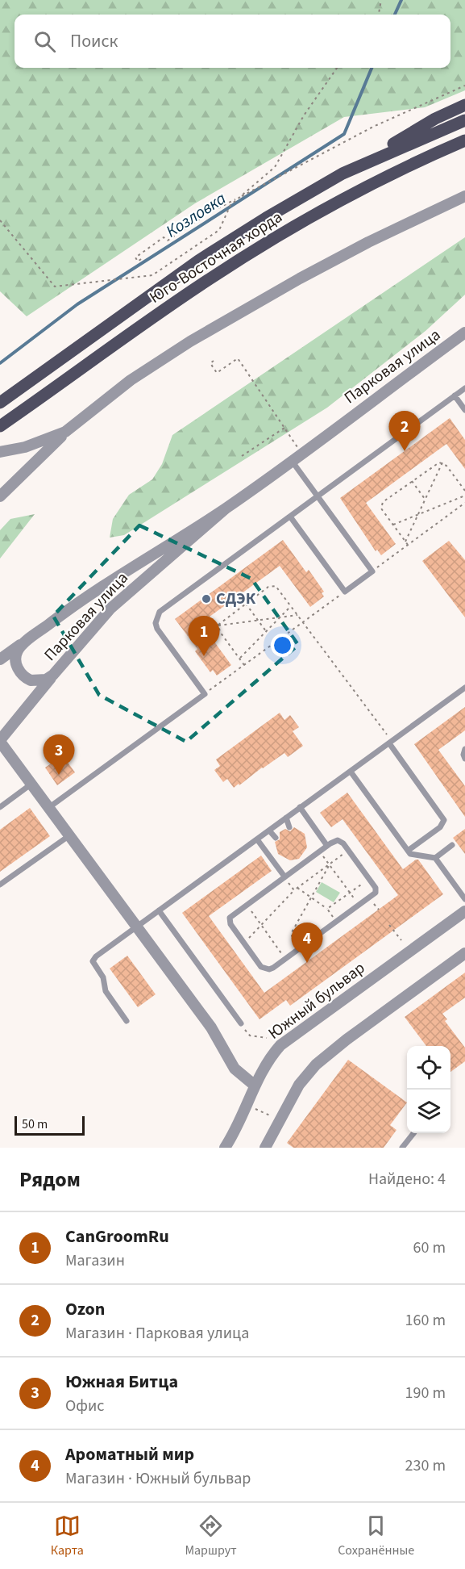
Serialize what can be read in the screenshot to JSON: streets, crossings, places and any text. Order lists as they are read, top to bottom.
{
  "streets": {
    "main road": ["Юго-Восточная хорда"],
    "street": ["Парковая улица", "Южный бульвар"]
  },
  "water": ["Козловка"],
  "places": ["СДЭК"],
  "scale_bar": "50 m",
  "page": {
    "search": "Поиск",
    "pins": [
      "2",
      "1",
      "3",
      "4"
    ],
    "scale": "50 m",
    "heading": ["Рядом", "Найдено: 4"],
    "list": [
      {
        "mark": "1",
        "name": "CanGroomRu",
        "note": "Магазин",
        "value": "60 m"
      },
      {
        "mark": "2",
        "name": "Ozon",
        "note": "Магазин · Парковая улица",
        "value": "160 m"
      },
      {
        "mark": "3",
        "name": "Южная Битца",
        "note": "Офис",
        "value": "190 m"
      },
      {
        "mark": "4",
        "name": "Ароматный мир",
        "note": "Магазин · Южный бульвар",
        "value": "230 m"
      }
    ],
    "nav": ["Карта", "Маршрут", "Сохранённые"]
  }
}
